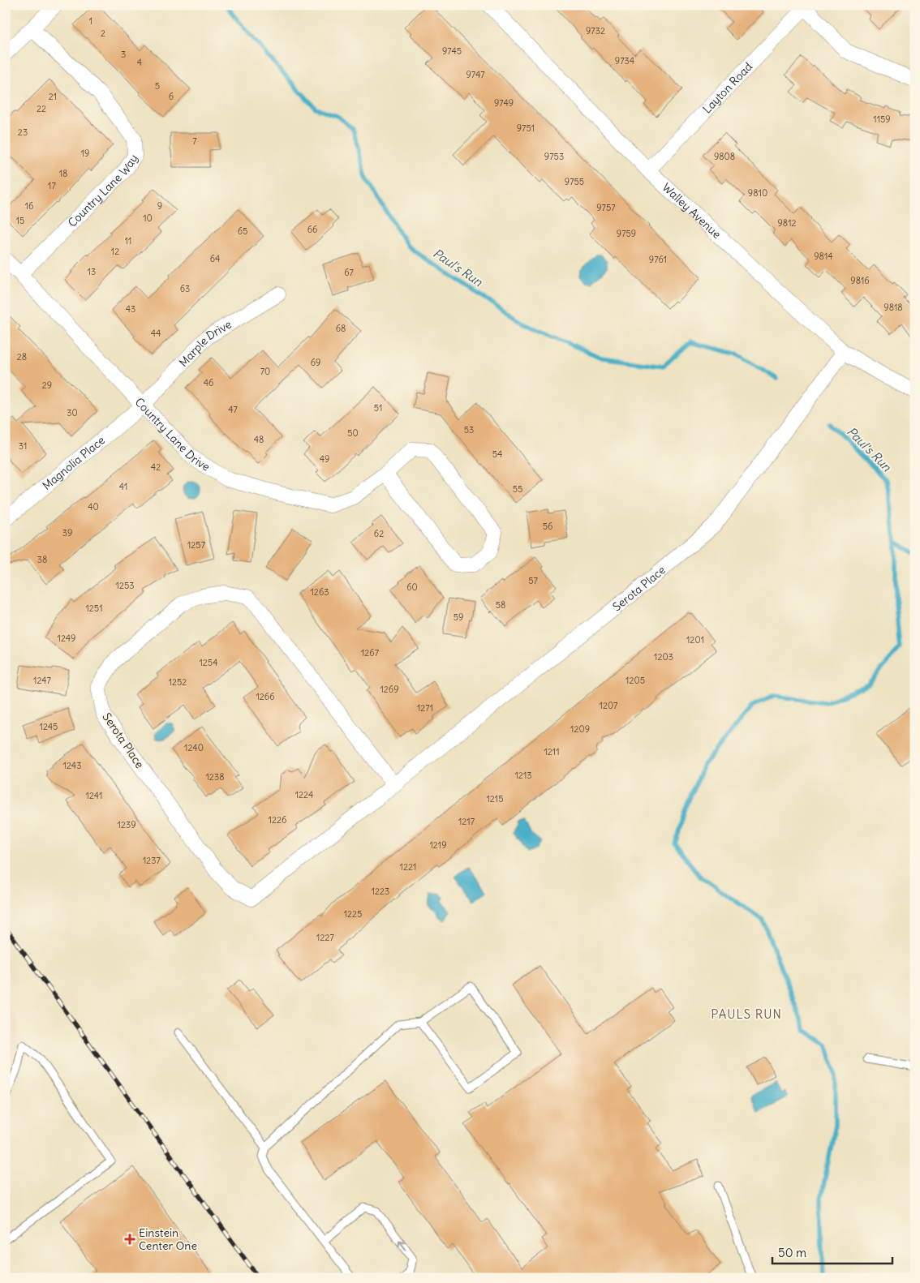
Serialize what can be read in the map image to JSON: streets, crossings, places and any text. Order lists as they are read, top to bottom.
{
  "streets": {
    "street": [
      "Layton Road",
      "Country Lane Way",
      "Walley Avenue",
      "Marple Drive",
      "Country Lane Drive",
      "Magnolia Place",
      "Serota Place"
    ]
  },
  "crossings": [
    ["Layton Road", "Walley Avenue"],
    ["Country Lane Way", "Country Lane Drive"],
    ["Walley Avenue", "Serota Place"],
    ["Marple Drive", "Country Lane Drive"],
    ["Marple Drive", "Magnolia Place"],
    ["Country Lane Drive", "Magnolia Place"]
  ],
  "districts": ["PAULS RUN"],
  "water": ["Paul's Run"],
  "places": {
    "health": ["Einstein Center One"]
  },
  "house_numbers": [
    "1",
    "9732",
    "2",
    "9745",
    "3",
    "9734",
    "4",
    "9747",
    "5",
    "21",
    "6",
    "9749",
    "22",
    "1159",
    "9751",
    "23",
    "7",
    "19",
    "9753",
    "9808",
    "18",
    "9755",
    "17",
    "9810",
    "16",
    "9",
    "9757",
    "10",
    "15",
    "9812",
    "66",
    "65",
    "9759",
    "11",
    "12",
    "9814",
    "64",
    "9761",
    "13",
    "67",
    "9816",
    "63",
    "9818",
    "43",
    "68",
    "44",
    "28",
    "69",
    "70",
    "46",
    "29",
    "51",
    "47",
    "30",
    "53",
    "50",
    "48",
    "31",
    "54",
    "49",
    "42",
    "41",
    "55",
    "40",
    "56",
    "39",
    "62",
    "1257",
    "38",
    "57",
    "1253",
    "60",
    "1263",
    "58",
    "1251",
    "59",
    "1249",
    "1201",
    "1267",
    "1203",
    "1254",
    "1247",
    "1205",
    "1252",
    "1269",
    "1266",
    "1207",
    "1271",
    "1245",
    "1209",
    "1240",
    "1211",
    "1243",
    "1213",
    "1238",
    "1224",
    "1241",
    "1215",
    "1226",
    "1217",
    "1239",
    "1219",
    "1237",
    "1221",
    "1223",
    "1225",
    "1227"
  ],
  "scale_bar": "50 m"
}
